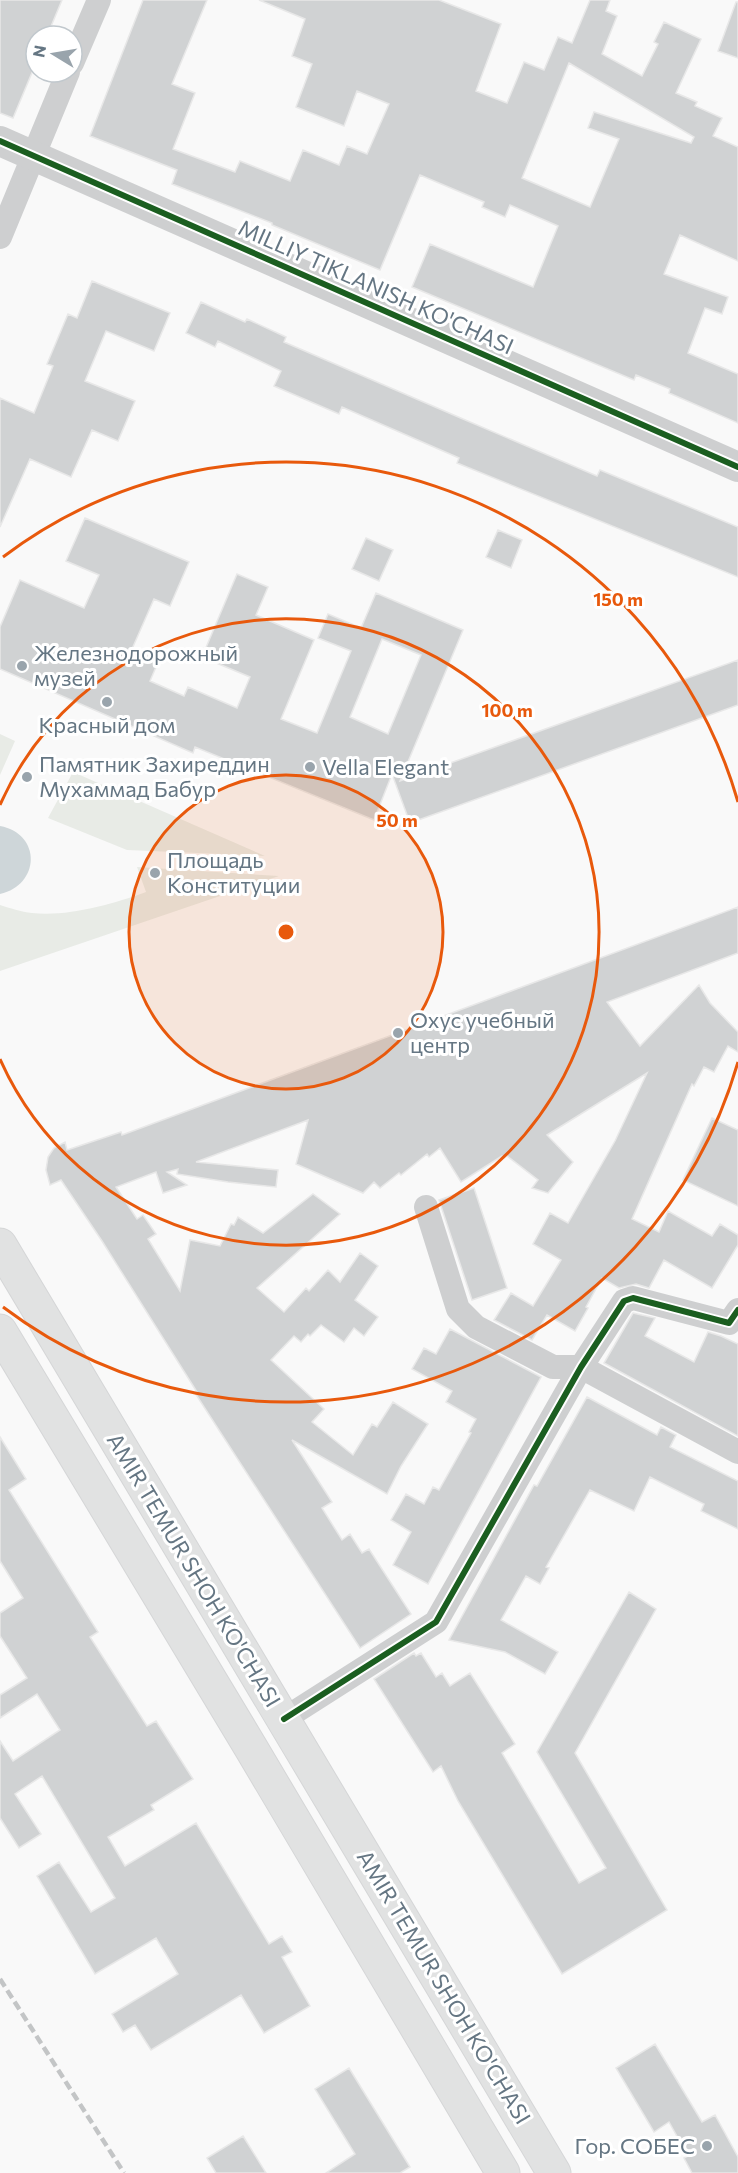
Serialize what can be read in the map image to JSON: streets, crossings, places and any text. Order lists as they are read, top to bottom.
{
  "streets": {
    "main road": ["AMIR TEMUR SHOH KO'CHASI"],
    "street": ["MILLIY TIKLANISH KO'CHASI"]
  },
  "places": [
    "Железнодорожный музей",
    "Красный дом",
    "Vella Elegant",
    "Памятник Захиреддин Мухаммад Бабур",
    "Площадь Конституции",
    "Охус учебный центр",
    "Гор. СОБЕС"
  ],
  "north": "left",
  "rings": ["150 m", "100 m", "50 m"]
}
